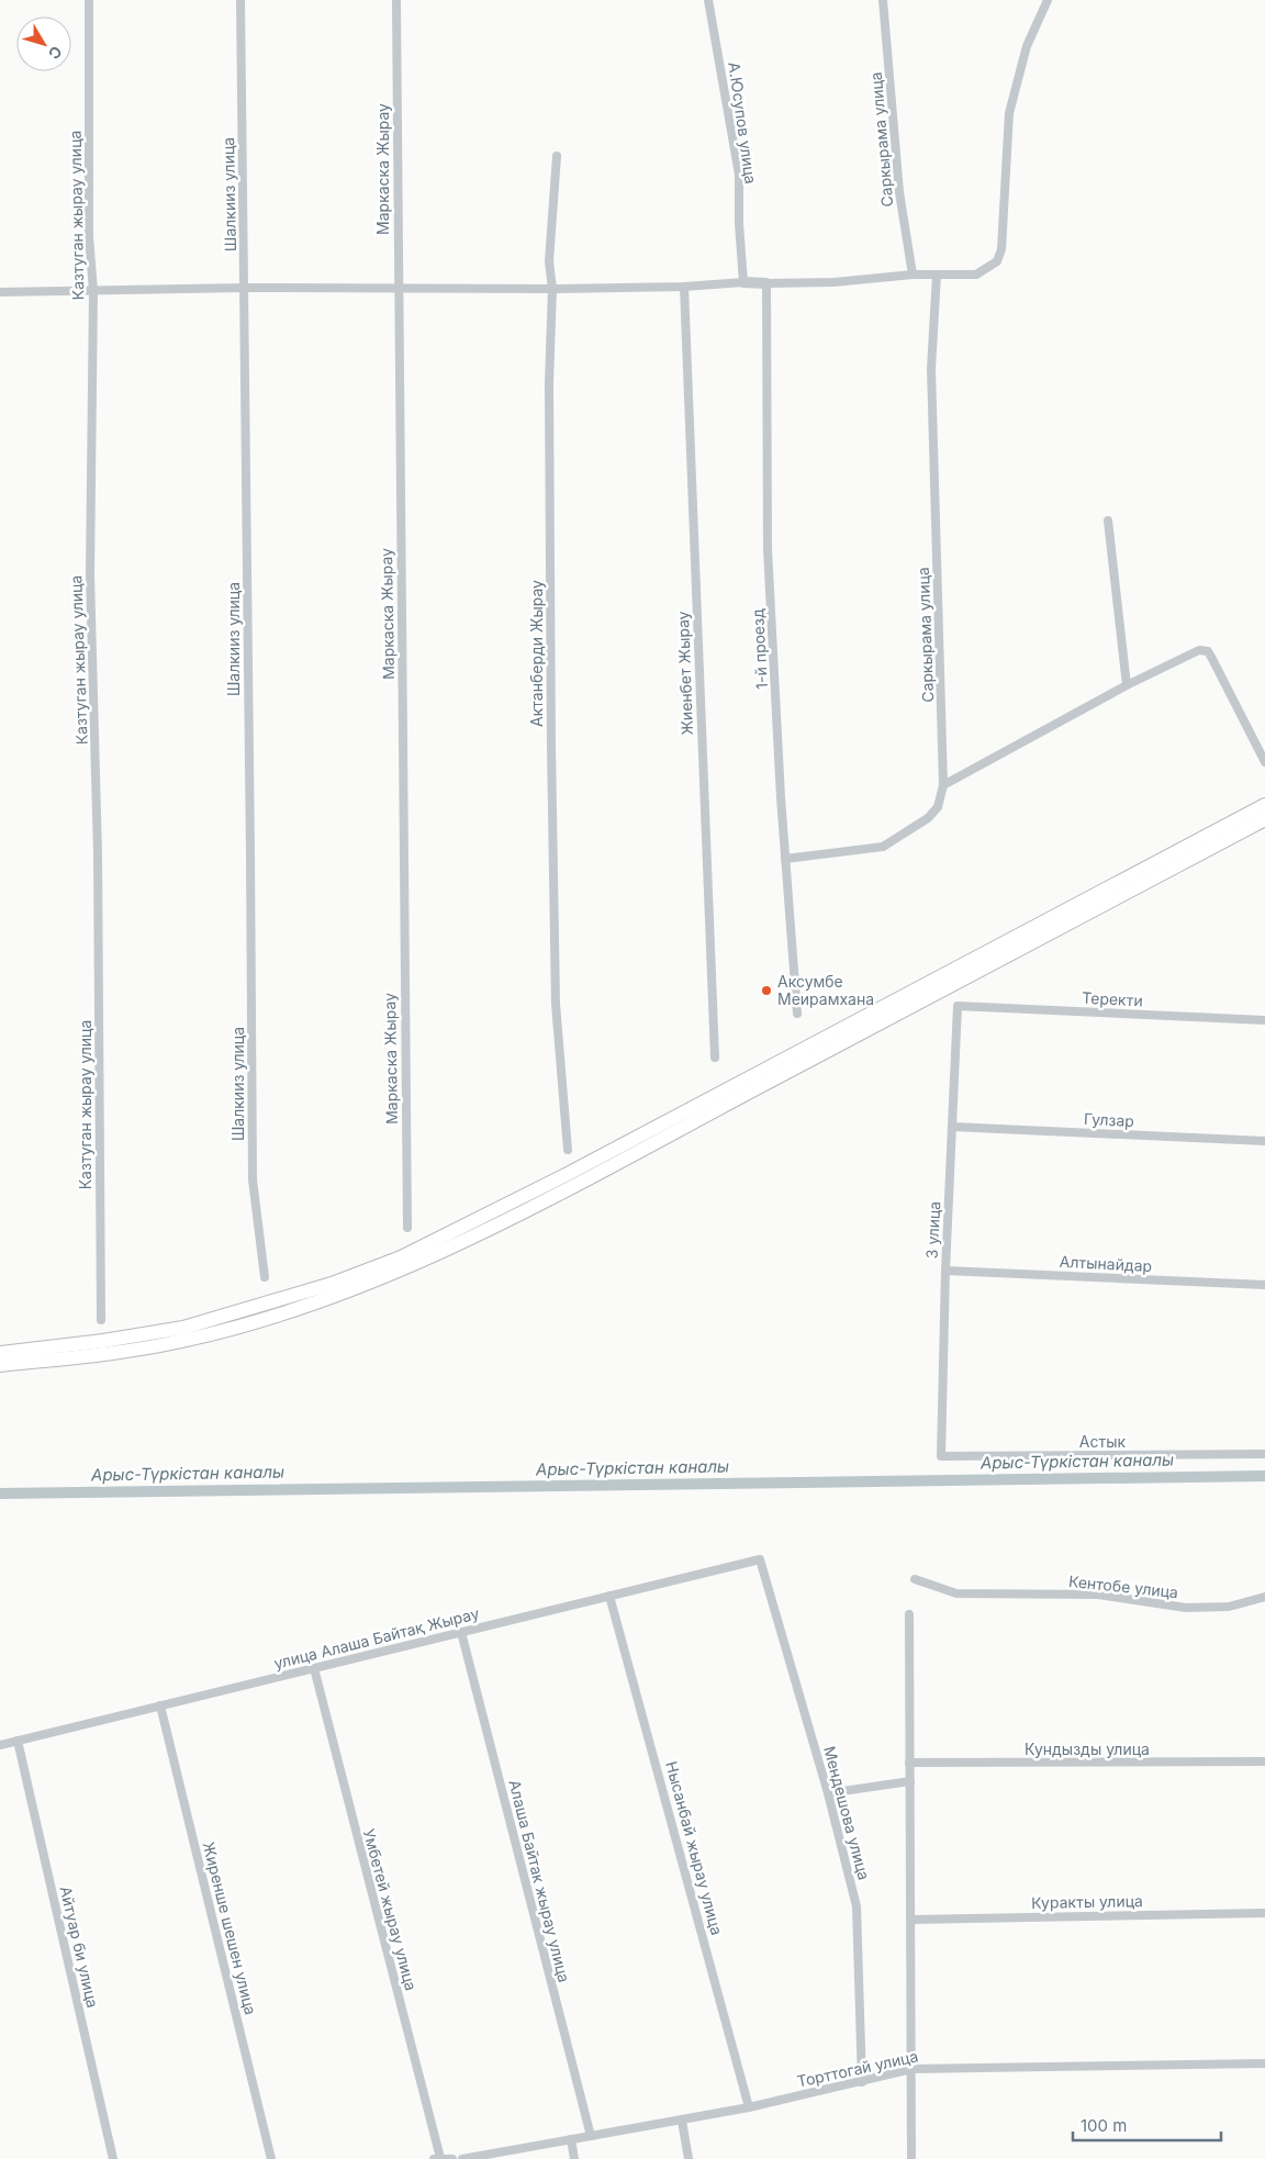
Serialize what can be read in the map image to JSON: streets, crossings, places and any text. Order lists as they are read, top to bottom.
{
  "streets": {
    "street": [
      "А.Юсупов улица",
      "Саркырама улица",
      "Маркаска Жырау",
      "Шалкииз улица",
      "Казтуган жырау улица",
      "1-й проезд",
      "Актанберди Жырау",
      "Жиенбет Жырау",
      "Теректи",
      "Гулзар",
      "3 улица",
      "Алтынайдар",
      "Астык",
      "Кентобе улица",
      "улица Алаша Байтақ Жырау",
      "Кундызды улица",
      "Мендешова улица",
      "Нысанбай жырау улица",
      "Алаша Байтак жырау улица",
      "Куракты улица",
      "Умбетей жырау улица",
      "Жиренше шешен улица",
      "Айтуар би улица",
      "Торттогай улица"
    ]
  },
  "crossings": [
    ["Теректи", "3 улица"],
    ["Гулзар", "3 улица"],
    ["3 улица", "Алтынайдар"],
    ["3 улица", "Астык"],
    ["улица Алаша Байтақ Жырау", "Мендешова улица"],
    ["улица Алаша Байтақ Жырау", "Нысанбай жырау улица"],
    ["улица Алаша Байтақ Жырау", "Алаша Байтак жырау улица"],
    ["улица Алаша Байтақ Жырау", "Умбетей жырау улица"],
    ["улица Алаша Байтақ Жырау", "Жиренше шешен улица"],
    ["улица Алаша Байтақ Жырау", "Айтуар би улица"],
    ["Мендешова улица", "Торттогай улица"],
    ["Нысанбай жырау улица", "Торттогай улица"],
    ["Алаша Байтак жырау улица", "Торттогай улица"]
  ],
  "water": ["Арыс-Түркістан каналы"],
  "places": ["Аксумбе Меирамхана"],
  "scale_bar": "100 m",
  "north": "bottom right"
}
